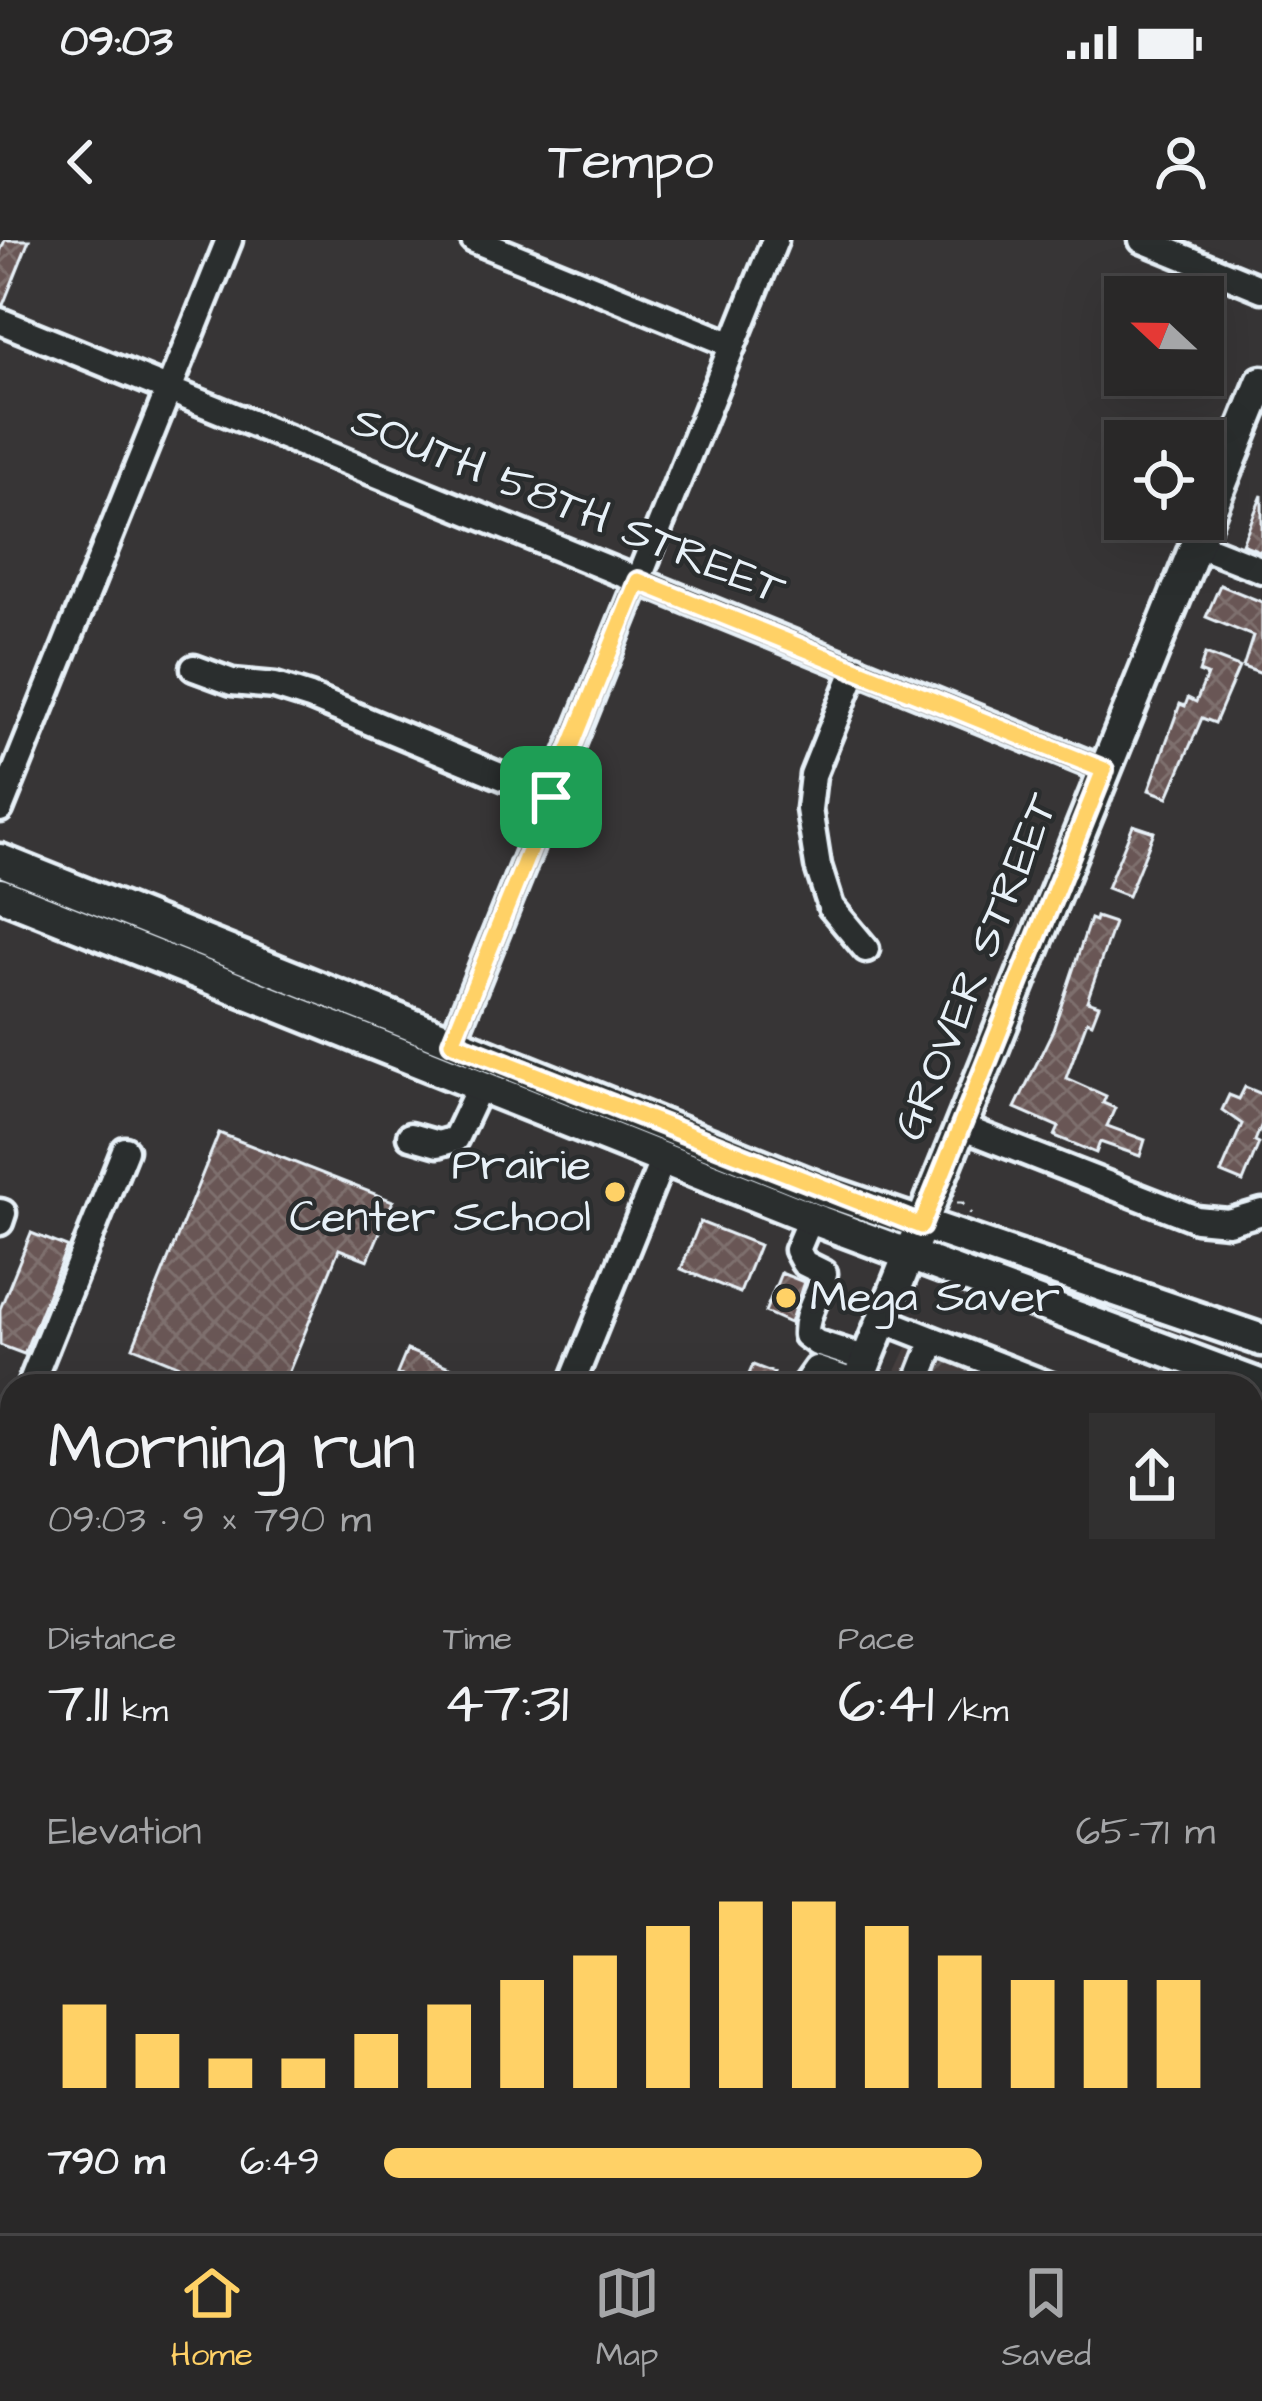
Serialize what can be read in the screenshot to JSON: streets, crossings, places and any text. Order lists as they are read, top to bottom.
{
  "streets": {
    "main road": ["GROVER STREET"],
    "street": ["SOUTH 58TH STREET"]
  },
  "crossings": [
    ["SOUTH 58TH STREET", "GROVER STREET"]
  ],
  "places": ["Prairie Center School", "Mega Saver"],
  "north": "left",
  "page": {
    "status": "09:03",
    "header": "Tempo",
    "heading": ["Morning run", "09:03 · 9 × 790 m"],
    "stats": [
      ["Distance", "7.11 km"],
      ["Time", "47:31"],
      ["Pace", "6:41 /km"]
    ],
    "chart": ["Elevation", "65–71 m"],
    "list": [
      {
        "name": "790 m",
        "note": "6:49"
      }
    ],
    "tabs": ["Home", "Map", "Saved"]
  }
}
